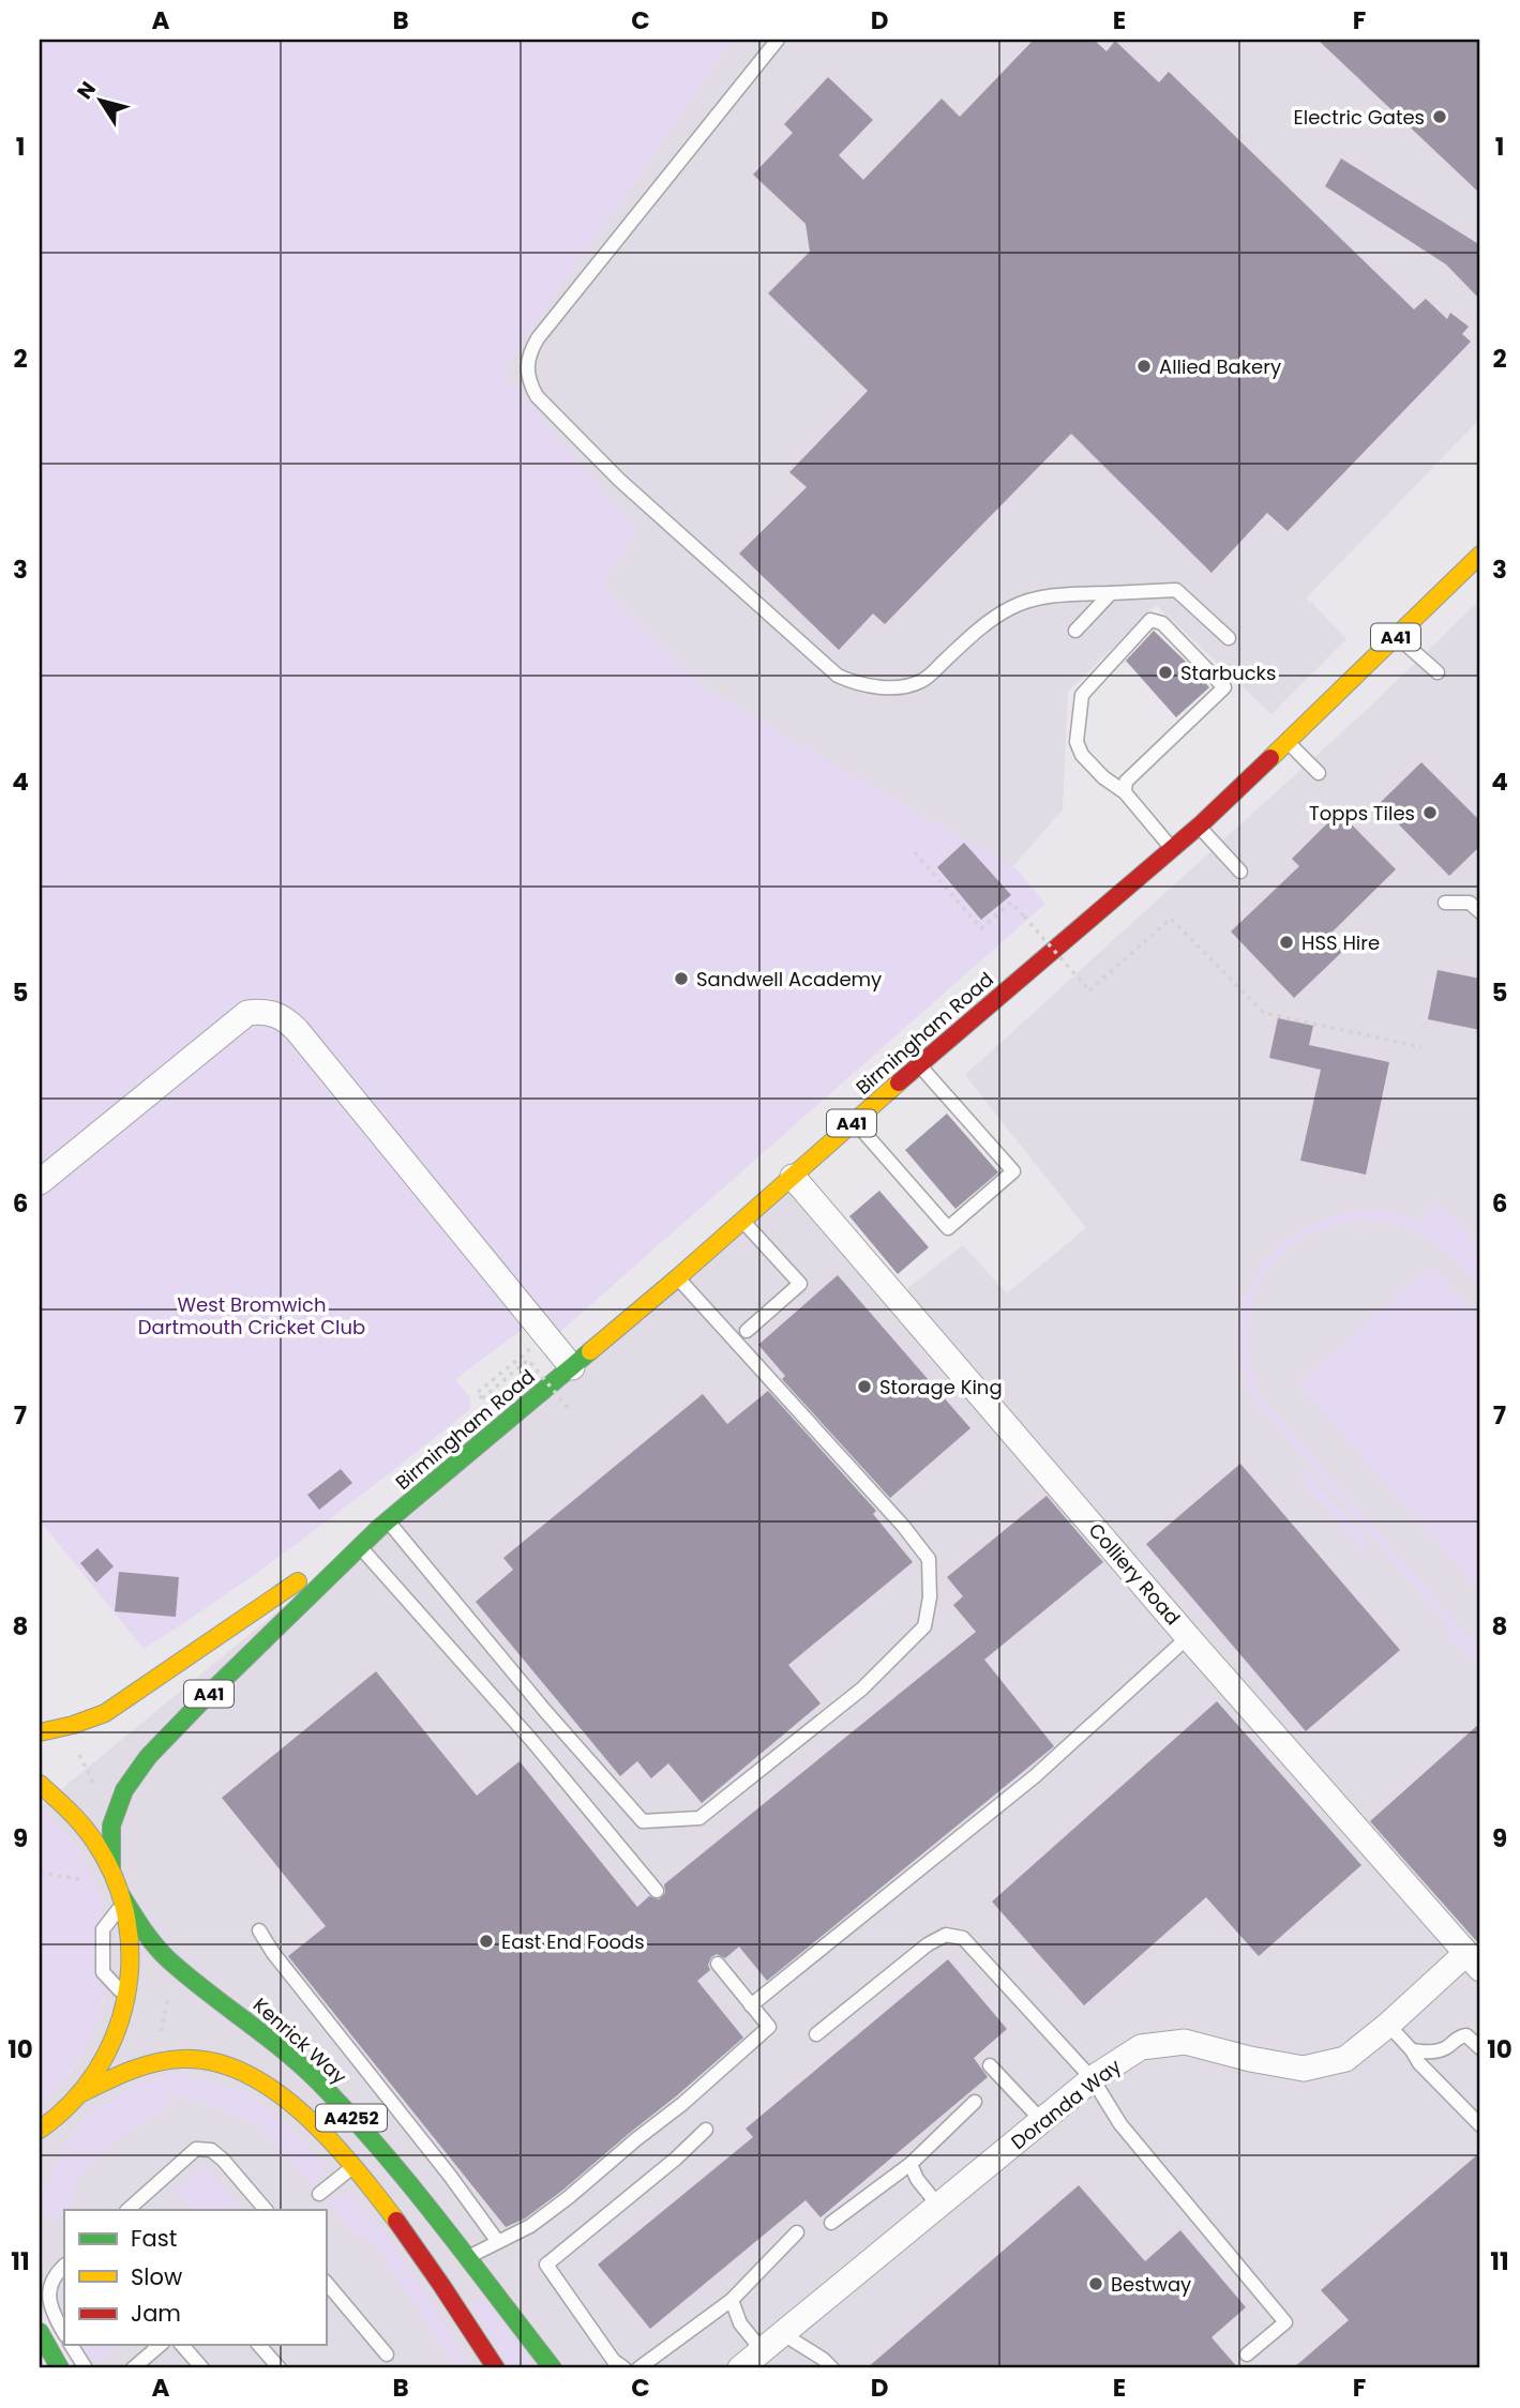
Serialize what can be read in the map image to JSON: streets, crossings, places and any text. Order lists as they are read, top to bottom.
{
  "streets": {
    "main road": [
      "A41",
      "Birmingham Road",
      "Kenrick Way",
      "A4252"
    ],
    "street": ["Colliery Road", "Doranda Way"]
  },
  "crossings": [
    ["A41", "Birmingham Road"],
    ["A41", "Kenrick Way"],
    ["A41", "A4252"],
    ["Birmingham Road", "Colliery Road"],
    ["Colliery Road", "Doranda Way"]
  ],
  "parks": ["West Bromwich Dartmouth Cricket Club"],
  "places": [
    "Electric Gates",
    "Allied Bakery",
    "Starbucks",
    "Topps Tiles",
    "HSS Hire",
    "Sandwell Academy",
    "Storage King",
    "East End Foods",
    "Bestway"
  ],
  "legend": ["Fast", "Slow", "Jam"],
  "north": "top left",
  "grid": {
    "columns": [
      "A",
      "B",
      "C",
      "D",
      "E",
      "F"
    ],
    "rows": [
      "1",
      "2",
      "3",
      "4",
      "5",
      "6",
      "7",
      "8",
      "9",
      "10",
      "11"
    ]
  }
}
